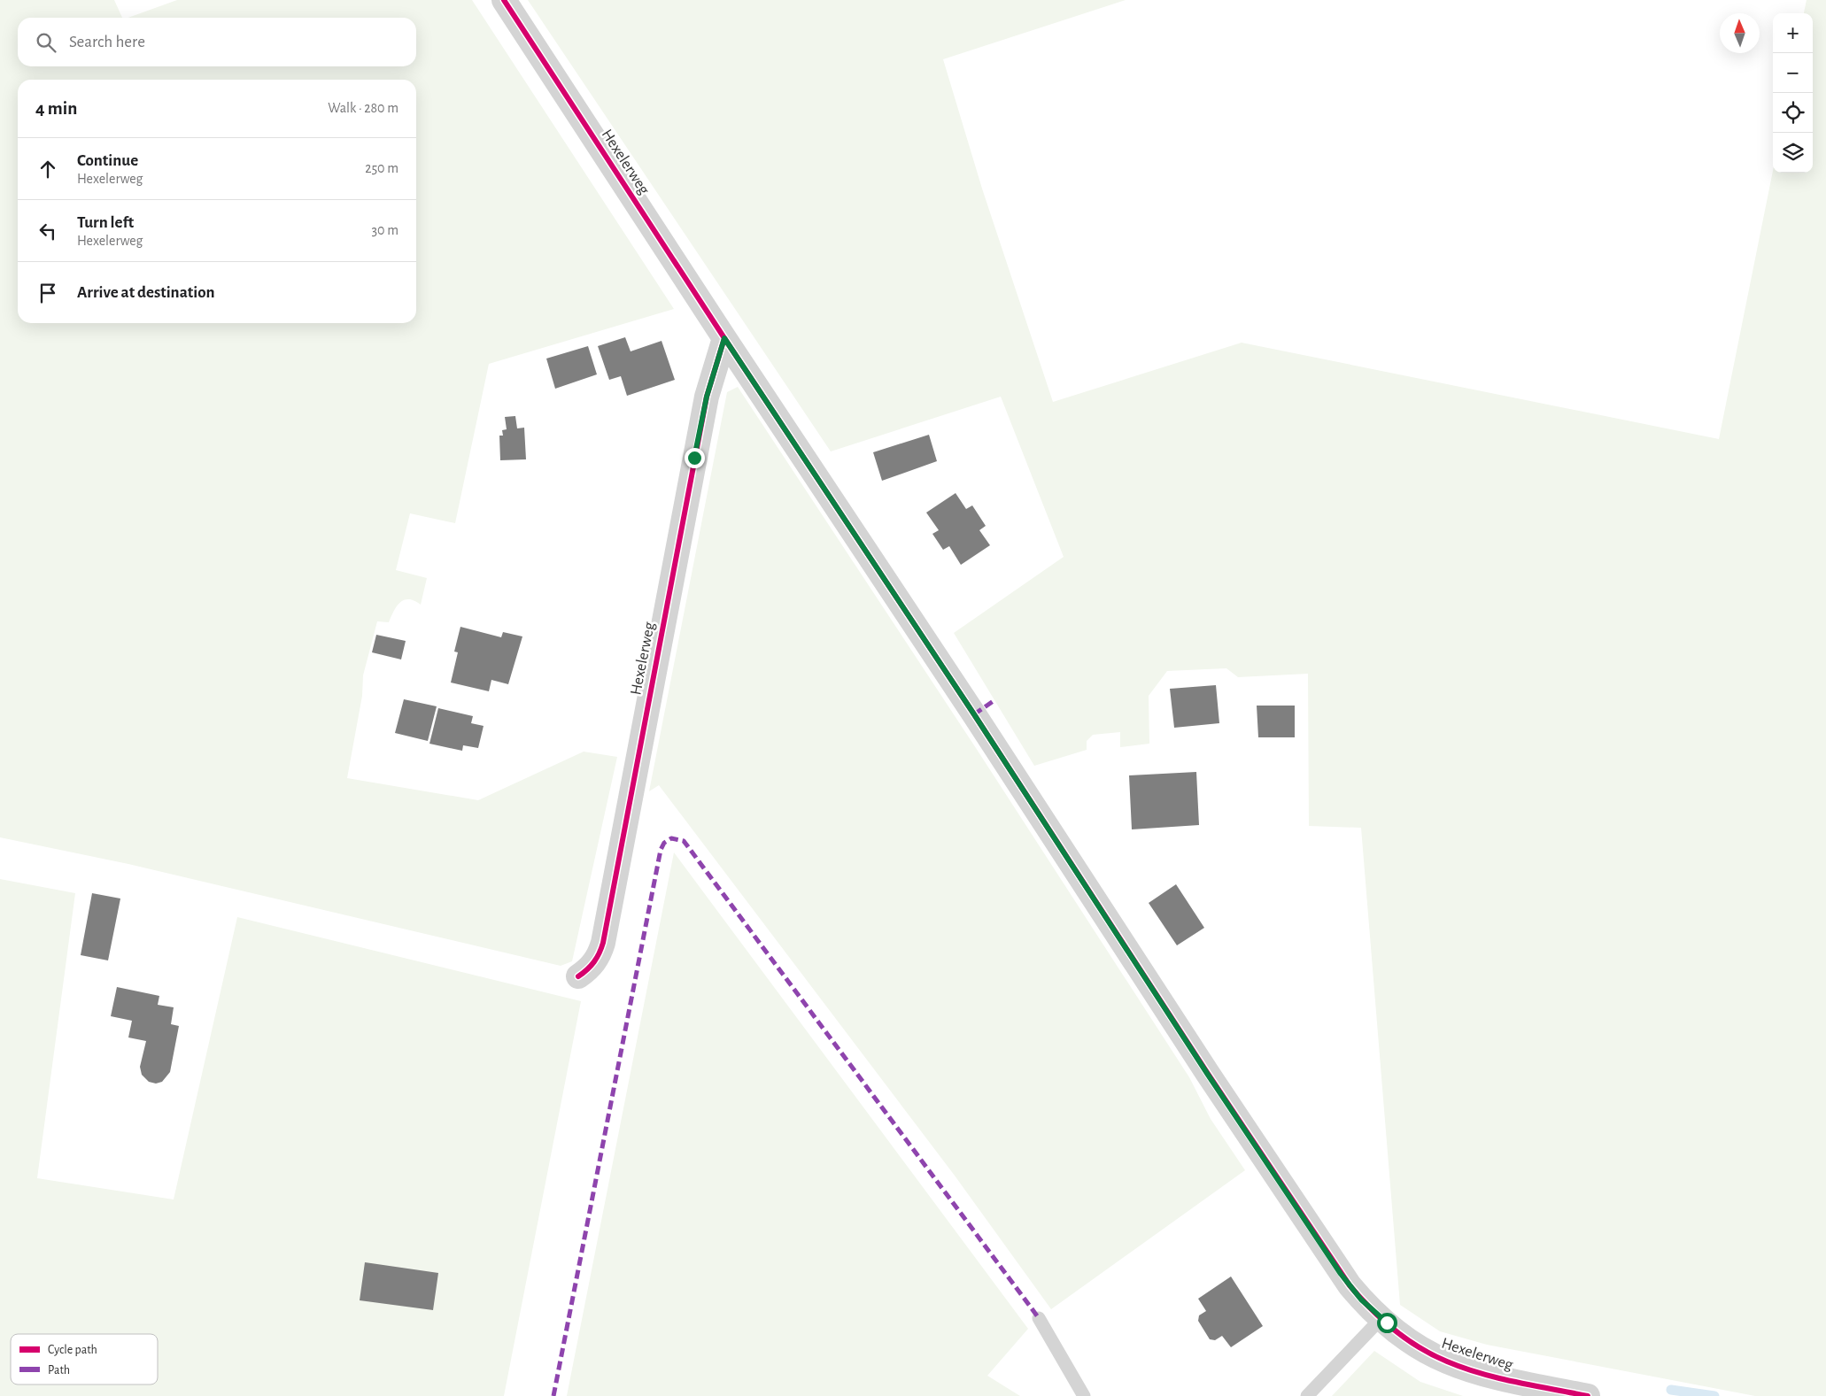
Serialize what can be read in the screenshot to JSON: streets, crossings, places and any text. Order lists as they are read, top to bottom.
{
  "streets": {
    "street": ["Hexelerweg"]
  },
  "legend": ["Cycle path", "Path"],
  "north": "top",
  "page": {
    "map_buttons": ["+", "−"],
    "search": "Search here",
    "heading": ["4 min", "Walk · 280 m"],
    "list": [
      ["Continue", "Hexelerweg", "250 m"],
      ["Turn left", "Hexelerweg", "30 m"],
      "Arrive at destination"
    ]
  }
}
